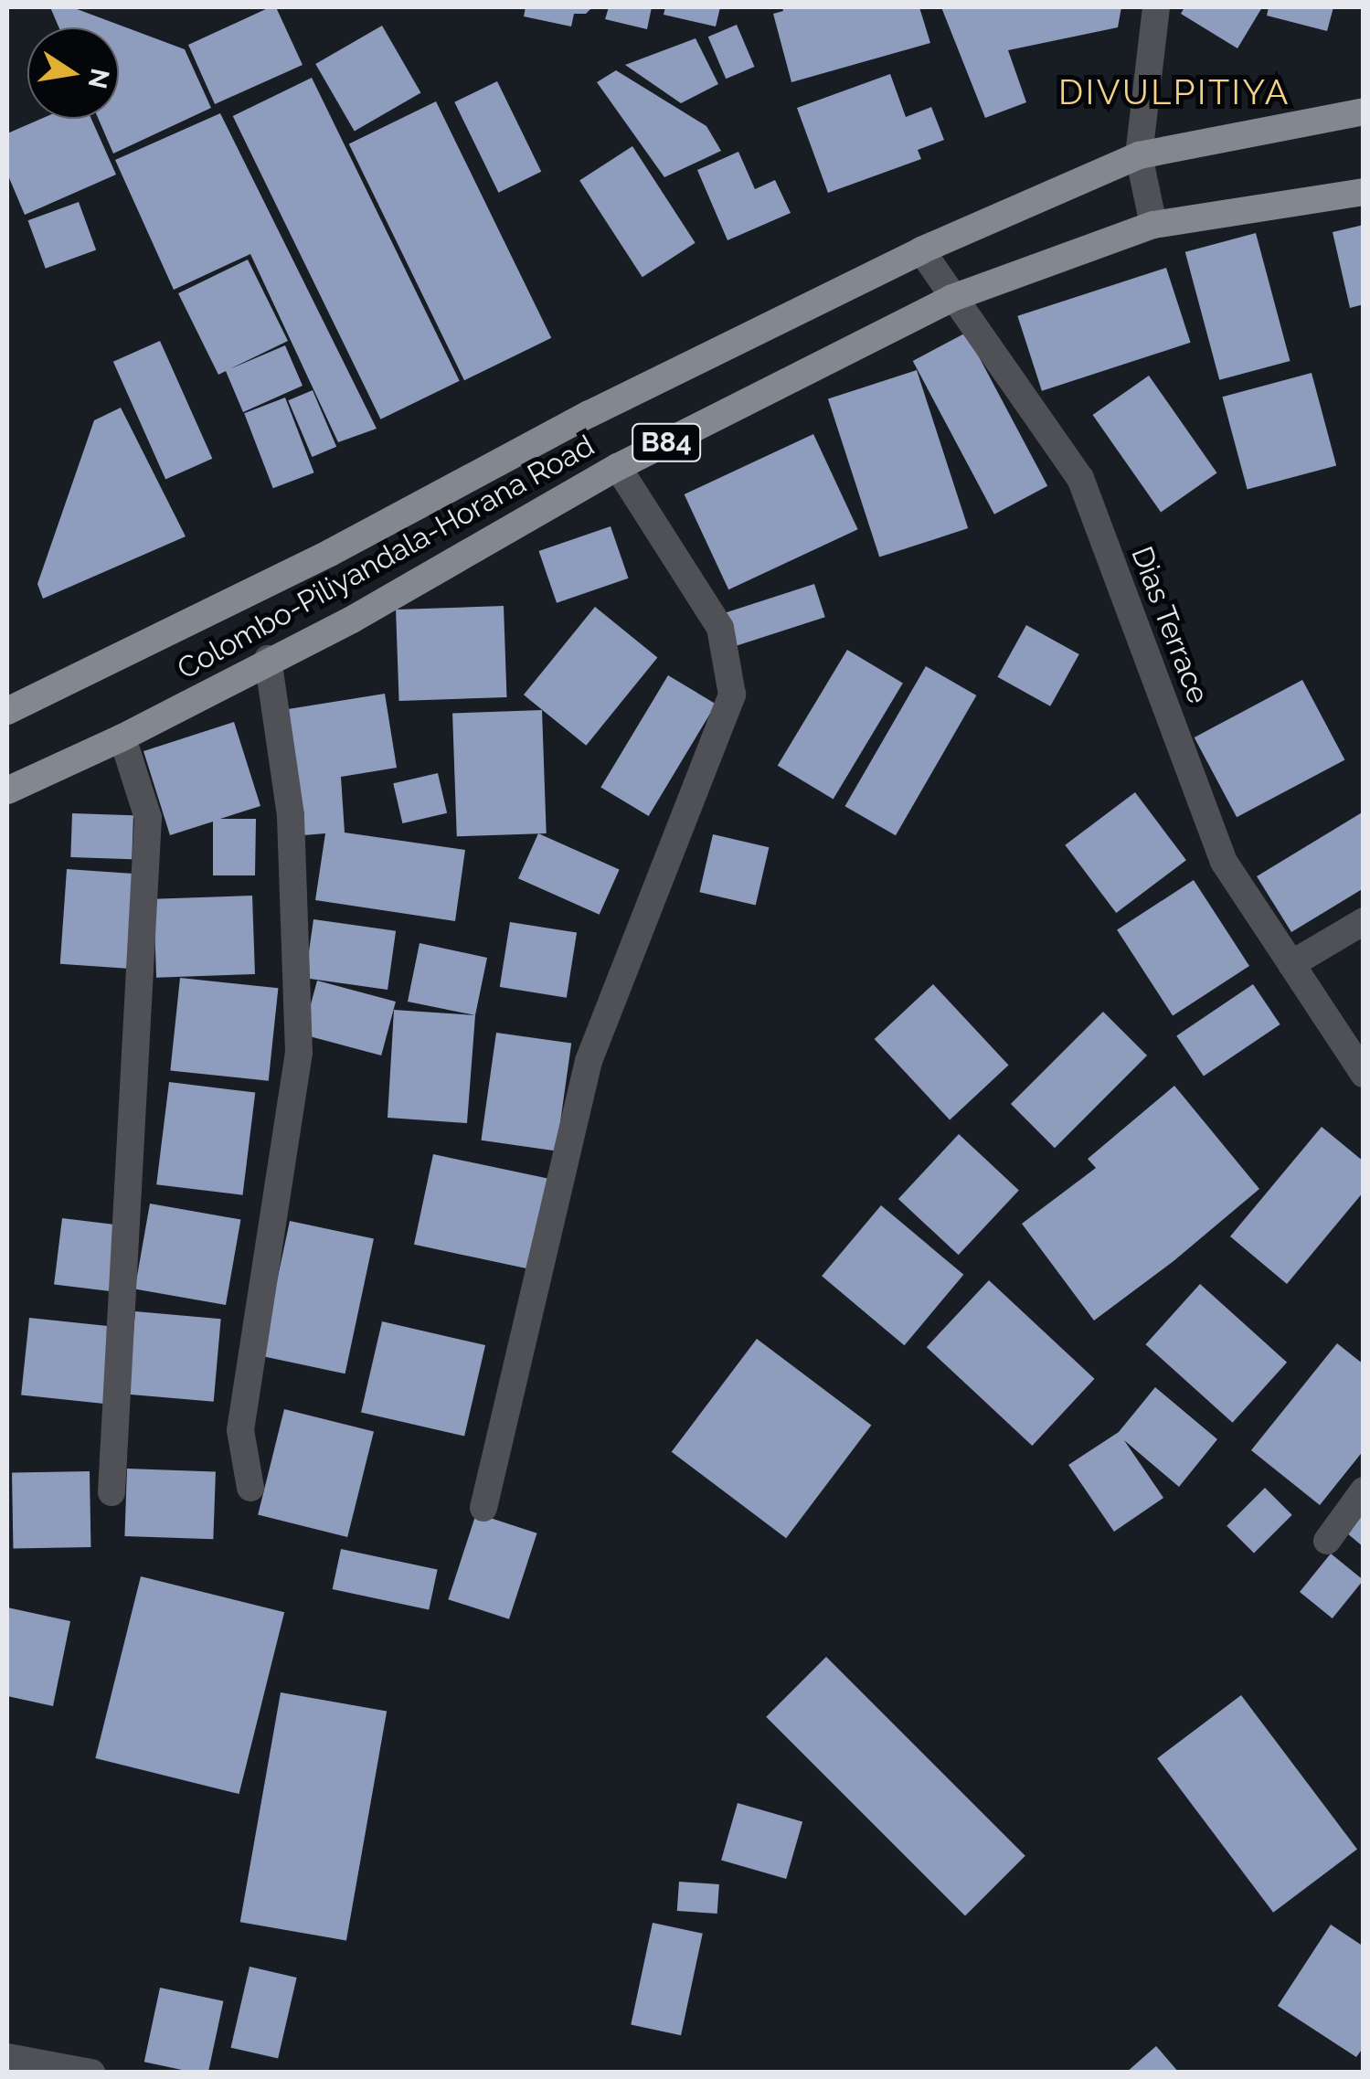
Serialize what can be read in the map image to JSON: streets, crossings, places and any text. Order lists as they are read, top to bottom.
{
  "streets": {
    "main road": ["B84", "Colombo-Piliyandala-Horana Road"],
    "street": ["Dias Terrace"]
  },
  "crossings": [
    ["Colombo-Piliyandala-Horana Road", "Dias Terrace"]
  ],
  "districts": ["DIVULPITIYA"],
  "north": "right"
}
